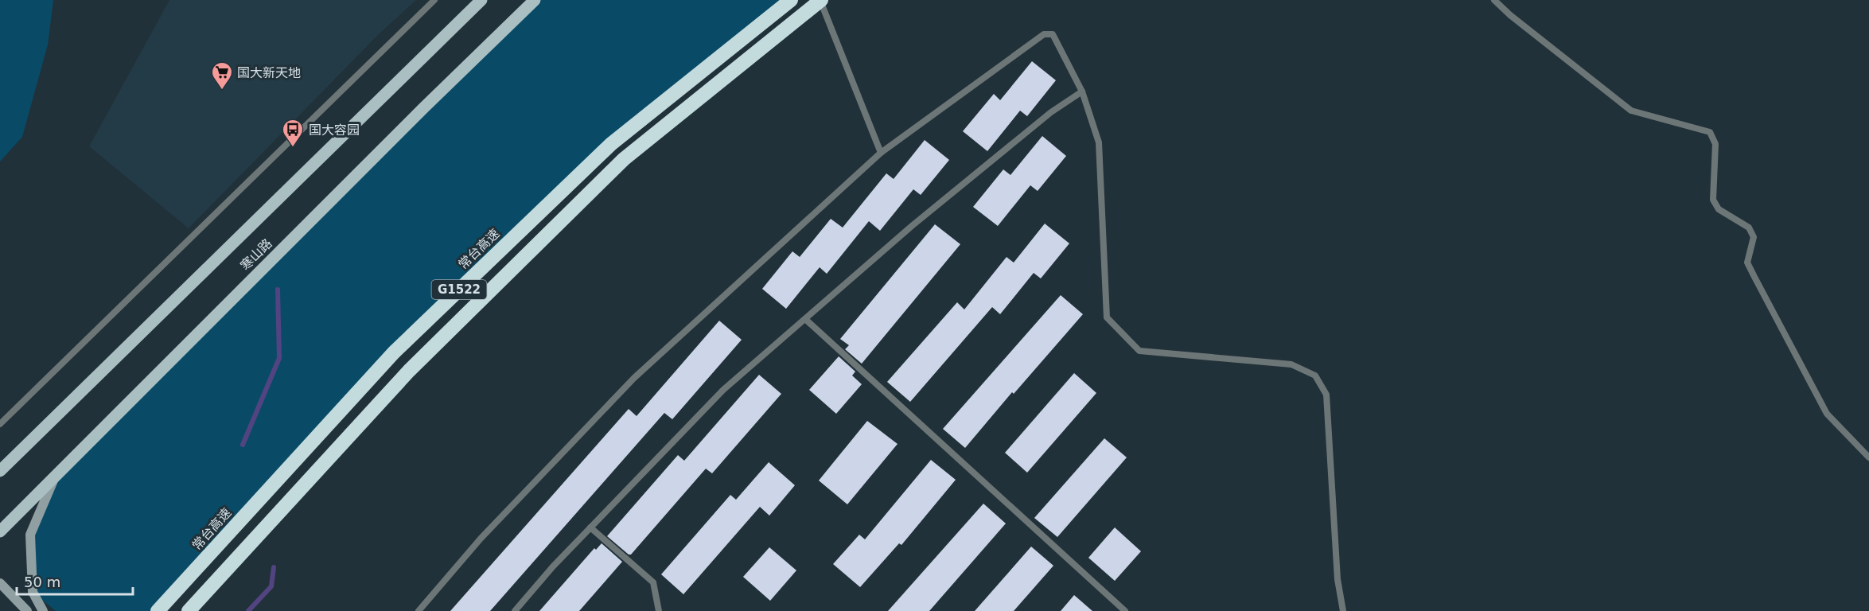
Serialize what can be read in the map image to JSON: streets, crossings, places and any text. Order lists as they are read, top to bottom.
{
  "streets": {
    "highway": ["常台高速", "G1522"],
    "main road": ["寒山路"]
  },
  "places": {
    "supermarket": ["国大新天地"],
    "bus stop": ["国大容园"]
  },
  "scale_bar": "50 m"
}
